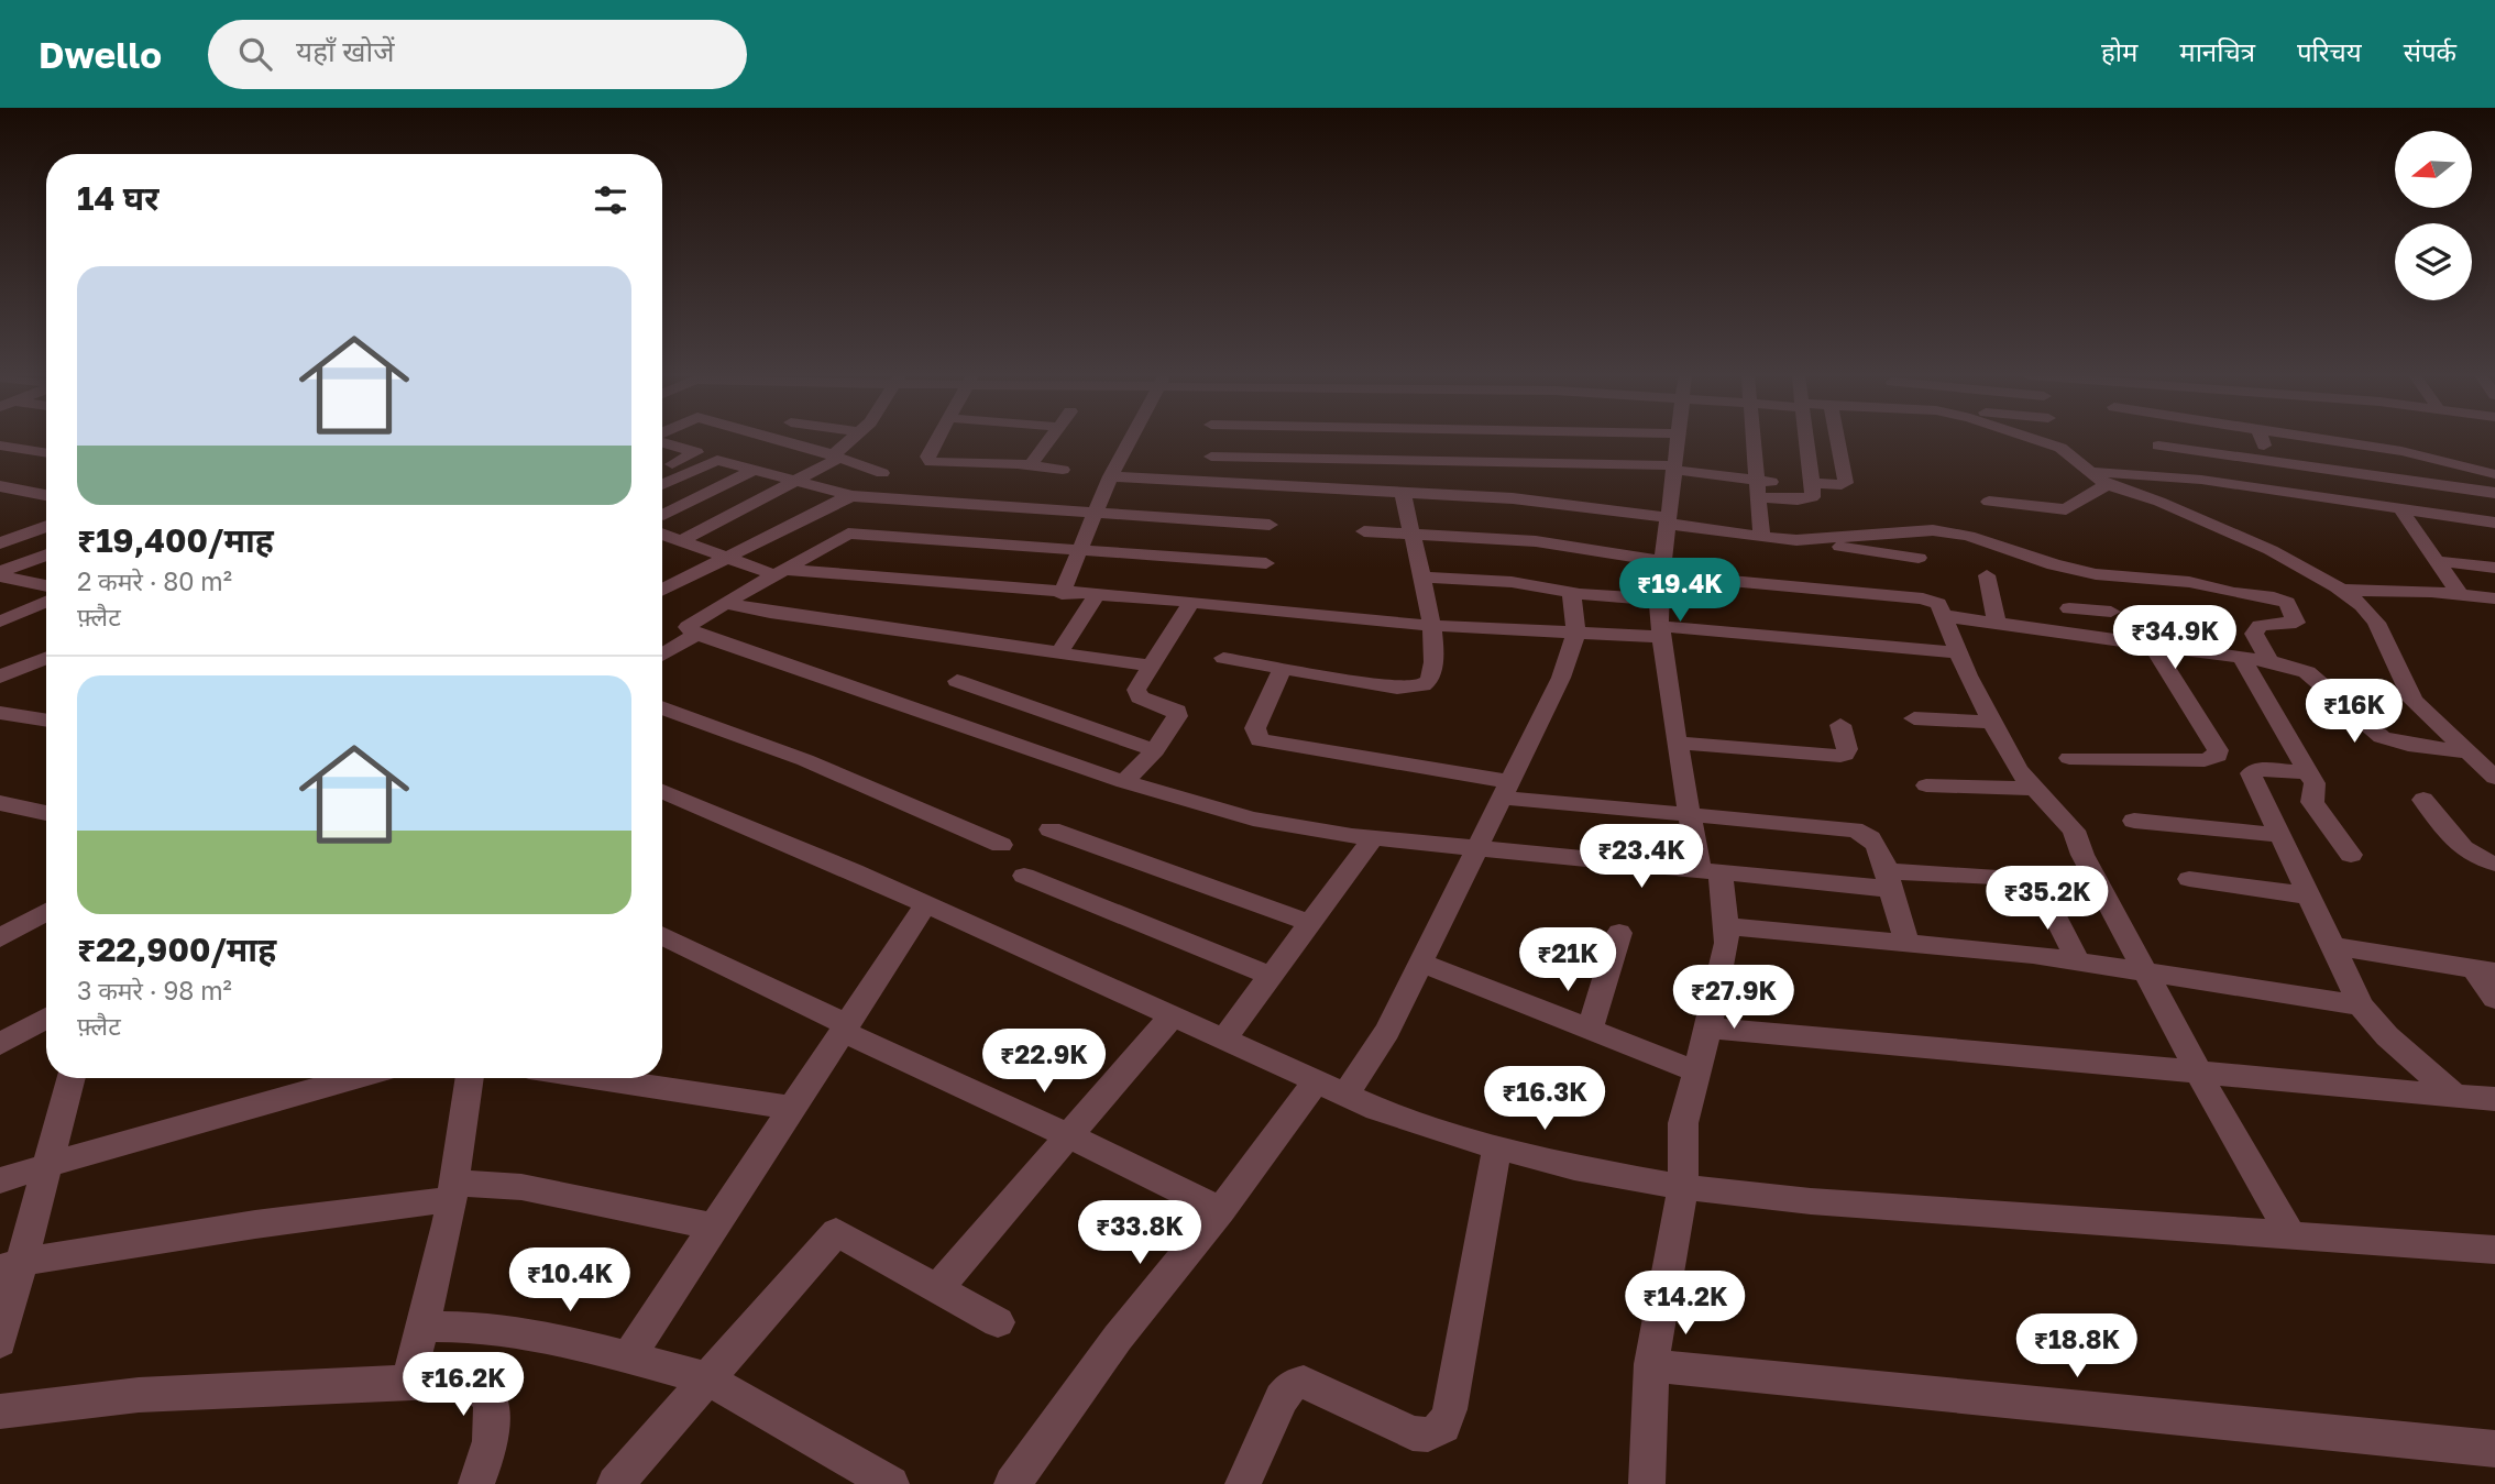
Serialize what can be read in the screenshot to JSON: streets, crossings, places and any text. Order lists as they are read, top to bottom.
{
  "north": "left",
  "page": {
    "header": "Dwello",
    "search": "यहाँ खोजें",
    "nav": [
      "होम",
      "मानचित्र",
      "परिचय",
      "संपर्क"
    ],
    "heading": "14 घर",
    "list": [
      {
        "name": "₹19,400/माह",
        "note": "2 कमरे · 80 m² · फ़्लैट"
      },
      {
        "name": "₹22,900/माह",
        "note": "3 कमरे · 98 m² · फ़्लैट"
      }
    ],
    "price": [
      "₹19.4K",
      "₹34.9K",
      "₹16K",
      "₹23.4K",
      "₹35.2K",
      "₹21K",
      "₹27.9K",
      "₹22.9K",
      "₹16.3K",
      "₹33.8K",
      "₹10.4K",
      "₹14.2K",
      "₹18.8K",
      "₹16.2K"
    ]
  }
}
